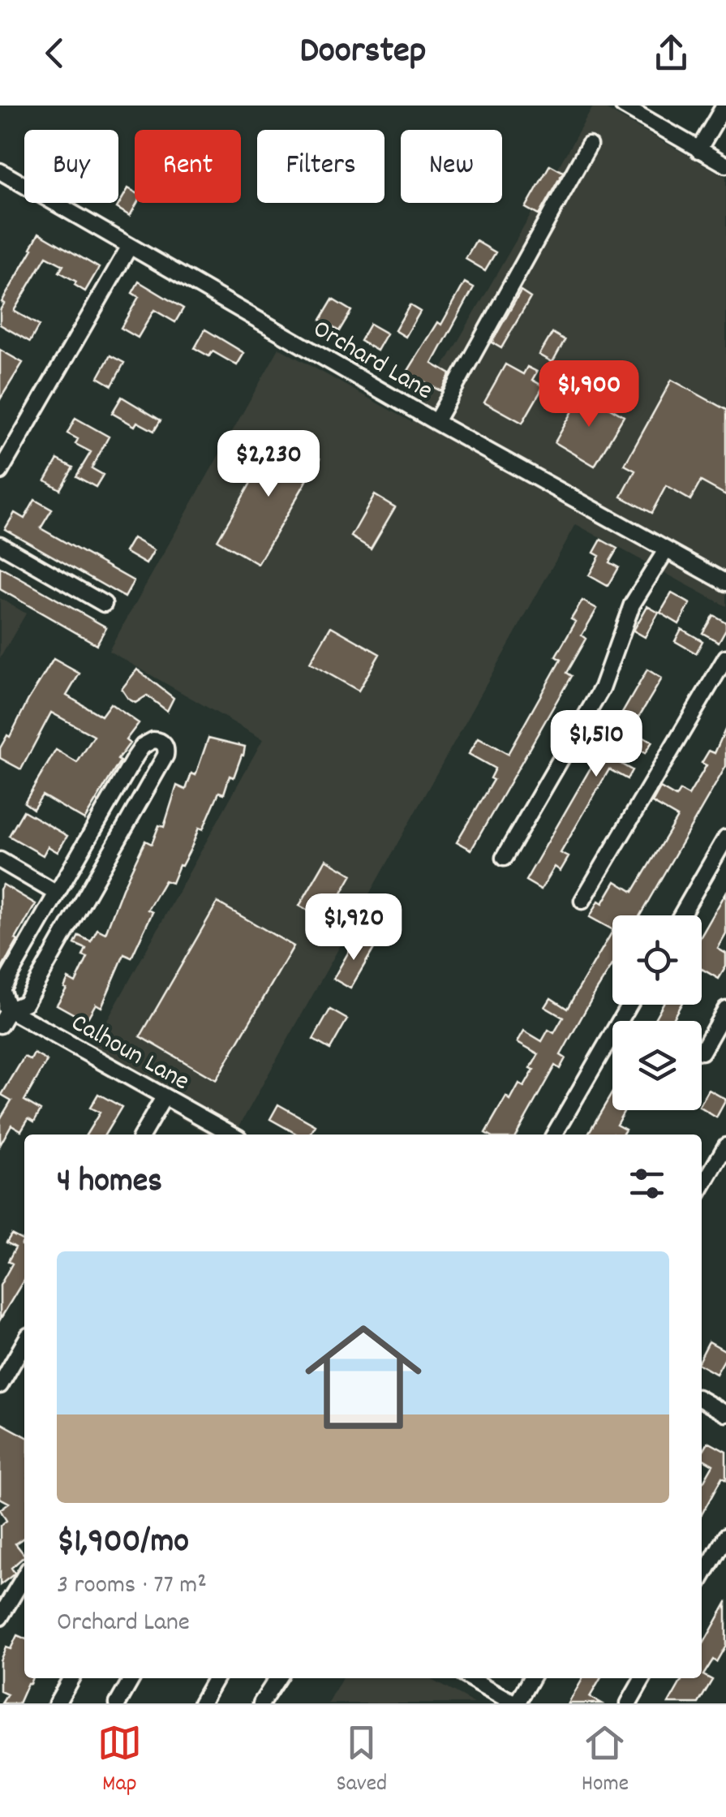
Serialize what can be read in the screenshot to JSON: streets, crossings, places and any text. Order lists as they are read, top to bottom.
{
  "streets": {
    "street": ["Orchard Lane", "Calhoun Lane"]
  },
  "page": {
    "header": "Doorstep",
    "chip": [
      "Buy",
      "Rent",
      "Filters",
      "New"
    ],
    "price": [
      "$1,900",
      "$2,230",
      "$1,510",
      "$1,920"
    ],
    "heading": "4 homes",
    "list": [
      {
        "name": "$1,900/mo",
        "note": "3 rooms · 77 m² · Orchard Lane"
      }
    ],
    "tabs": ["Map", "Saved", "Home"]
  }
}
